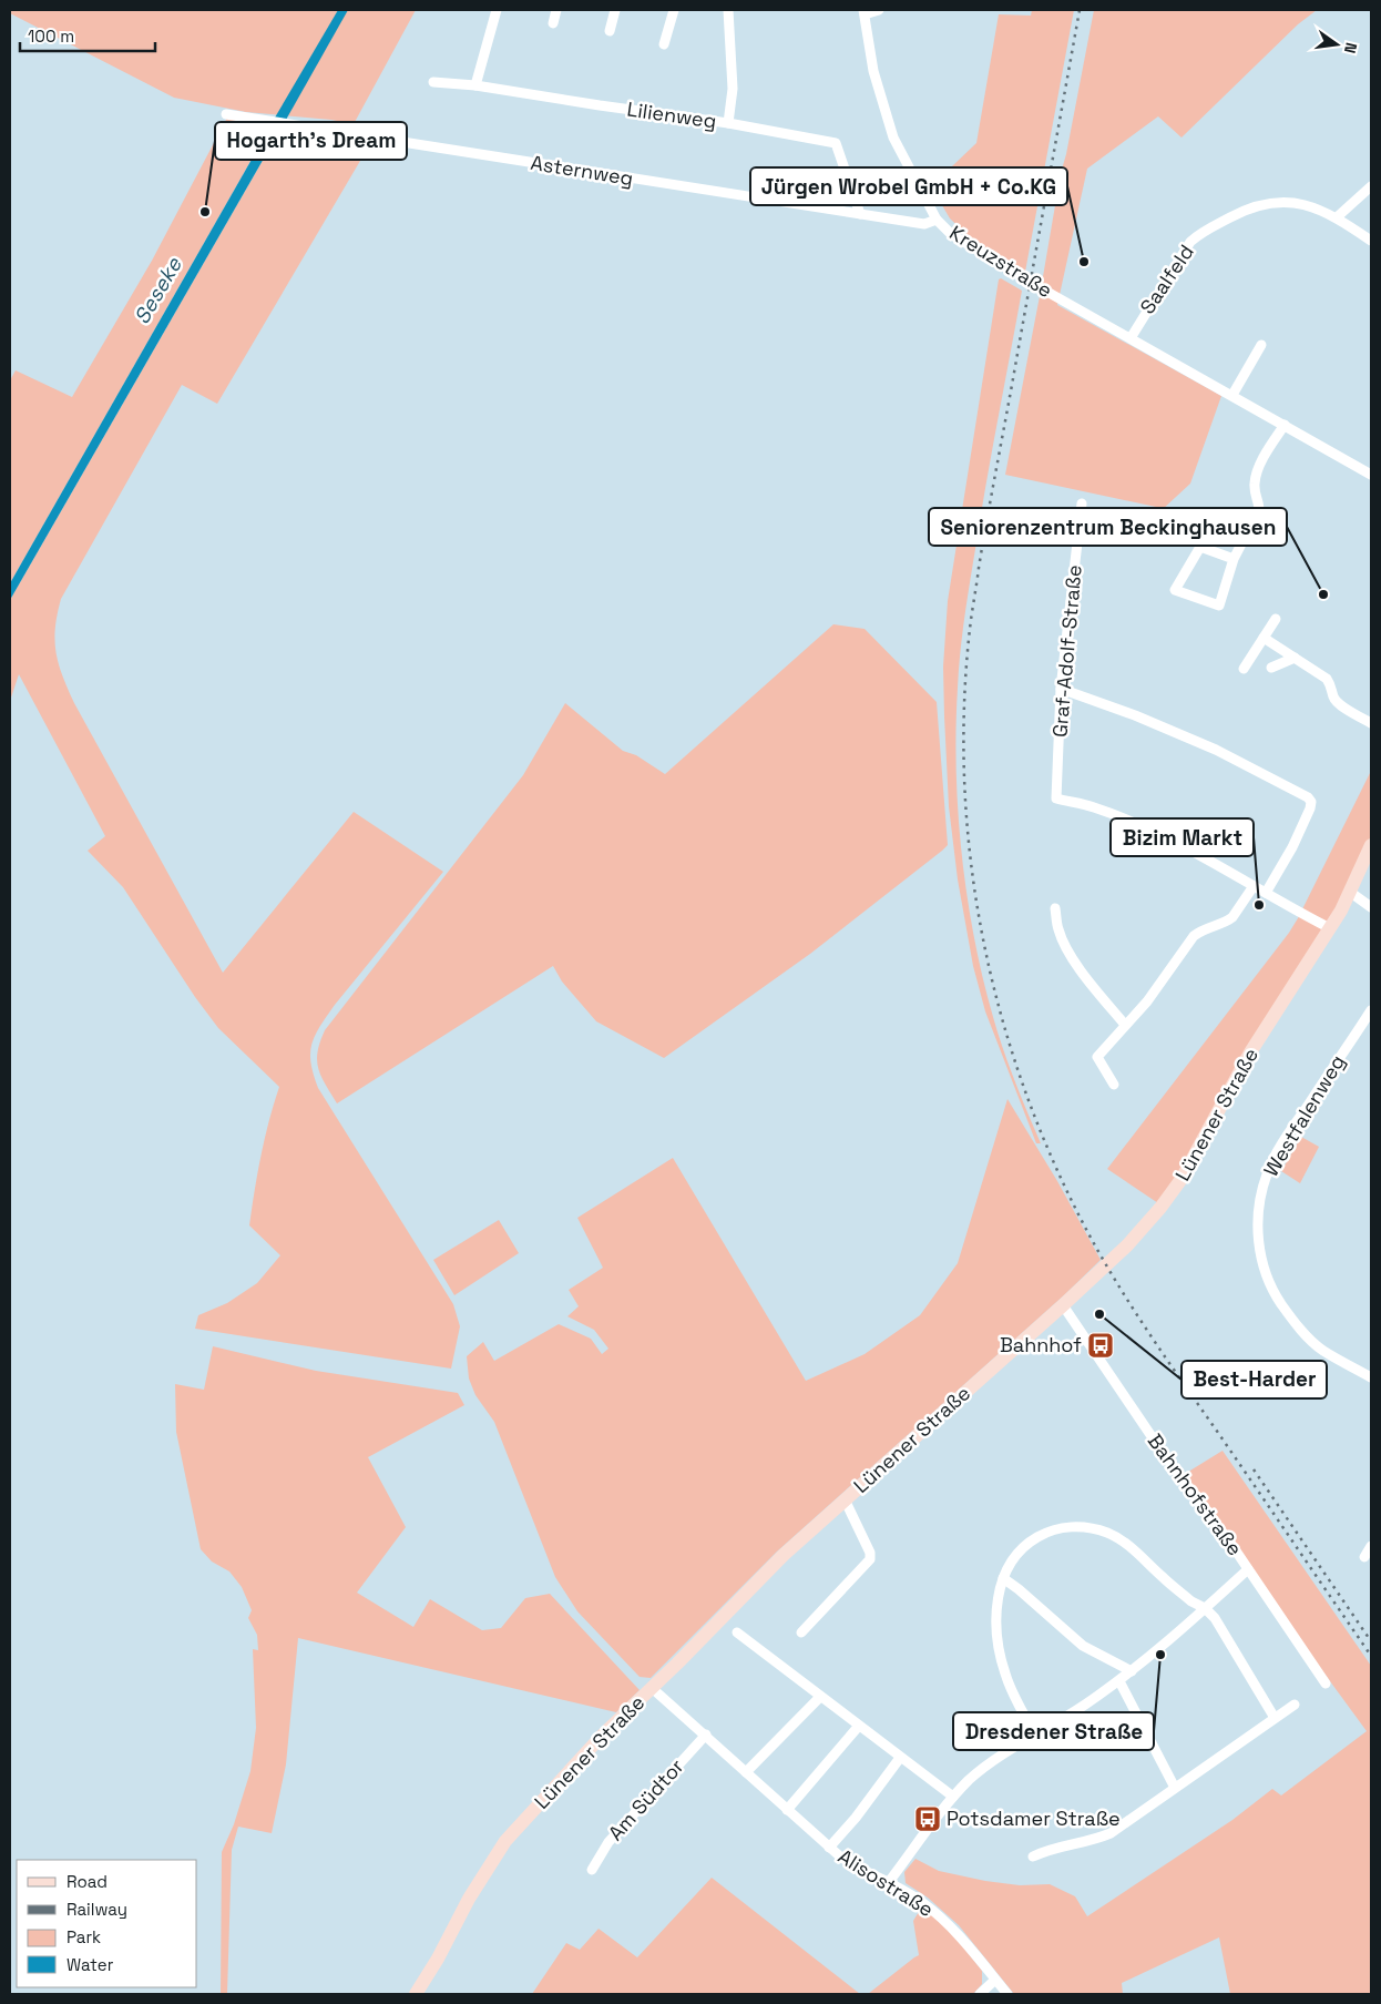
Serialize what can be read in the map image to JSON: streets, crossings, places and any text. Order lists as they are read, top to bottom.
{
  "streets": {
    "main road": ["Lünener Straße"],
    "street": [
      "Lilienweg",
      "Asternweg",
      "Kreuzstraße",
      "Saalfeld",
      "Graf-Adolf-Straße",
      "Westfalenweg",
      "Bahnhofstraße",
      "Am Südtor",
      "Alisostraße"
    ]
  },
  "crossings": [
    ["Lilienweg", "Asternweg"],
    ["Asternweg", "Kreuzstraße"],
    ["Kreuzstraße", "Saalfeld"],
    ["Lünener Straße", "Bahnhofstraße"],
    ["Lünener Straße", "Alisostraße"],
    ["Am Südtor", "Alisostraße"]
  ],
  "water": ["Seseke"],
  "places": {
    "other": [
      "Hogarth's Dream",
      "Jürgen Wrobel GmbH + Co.KG",
      "Seniorenzentrum Beckinghausen",
      "Bizim Markt",
      "Best-Harder",
      "Dresdener Straße"
    ],
    "bus stop": ["Bahnhof", "Potsdamer Straße"]
  },
  "legend": [
    "Road",
    "Railway",
    "Park",
    "Water"
  ],
  "scale_bar": "100 m",
  "north": "right"
}
